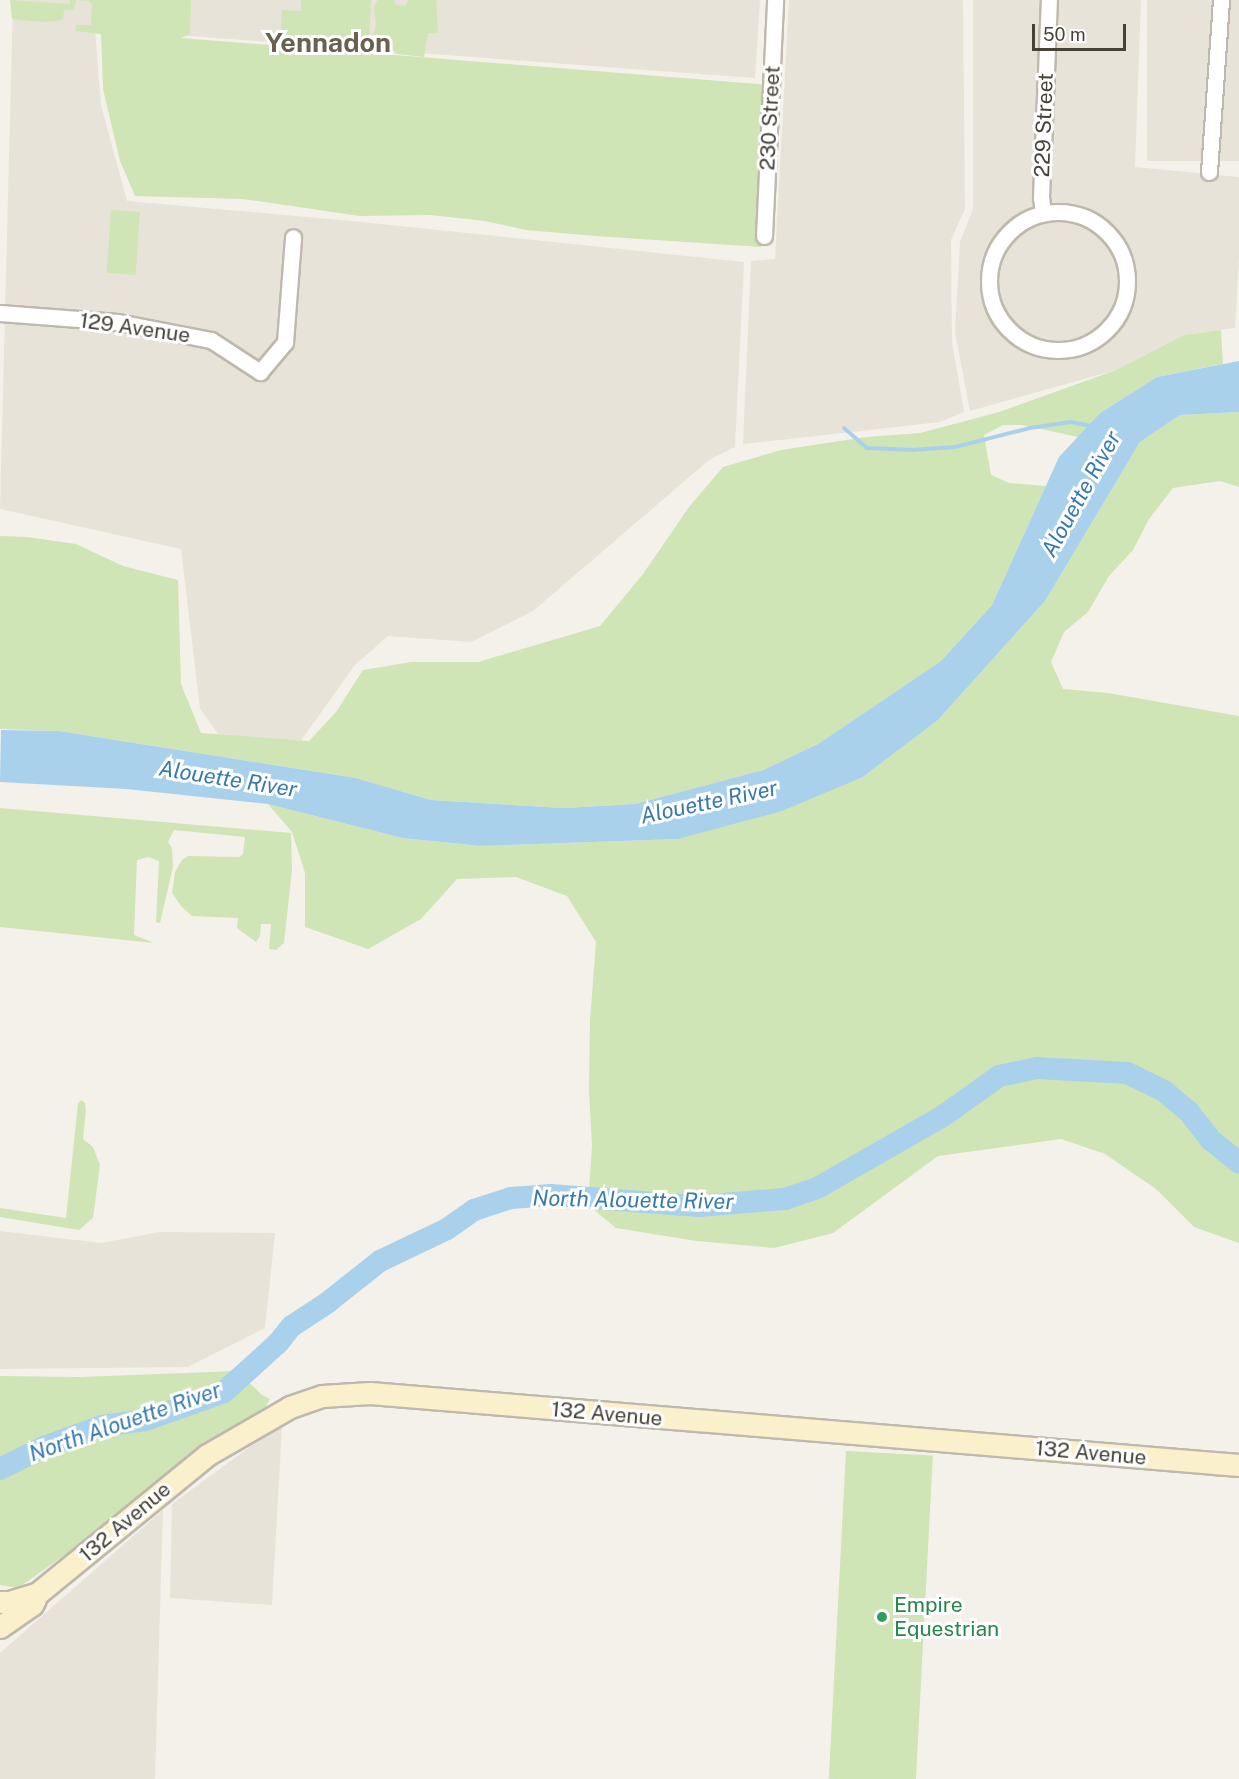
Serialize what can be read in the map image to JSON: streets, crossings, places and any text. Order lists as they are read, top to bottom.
{
  "streets": {
    "main road": ["132 Avenue"],
    "street": ["230 Street", "229 Street", "129 Avenue"]
  },
  "districts": ["Yennadon"],
  "water": ["Alouette River", "North Alouette River"],
  "places": ["Empire Equestrian"],
  "scale_bar": "50 m"
}
